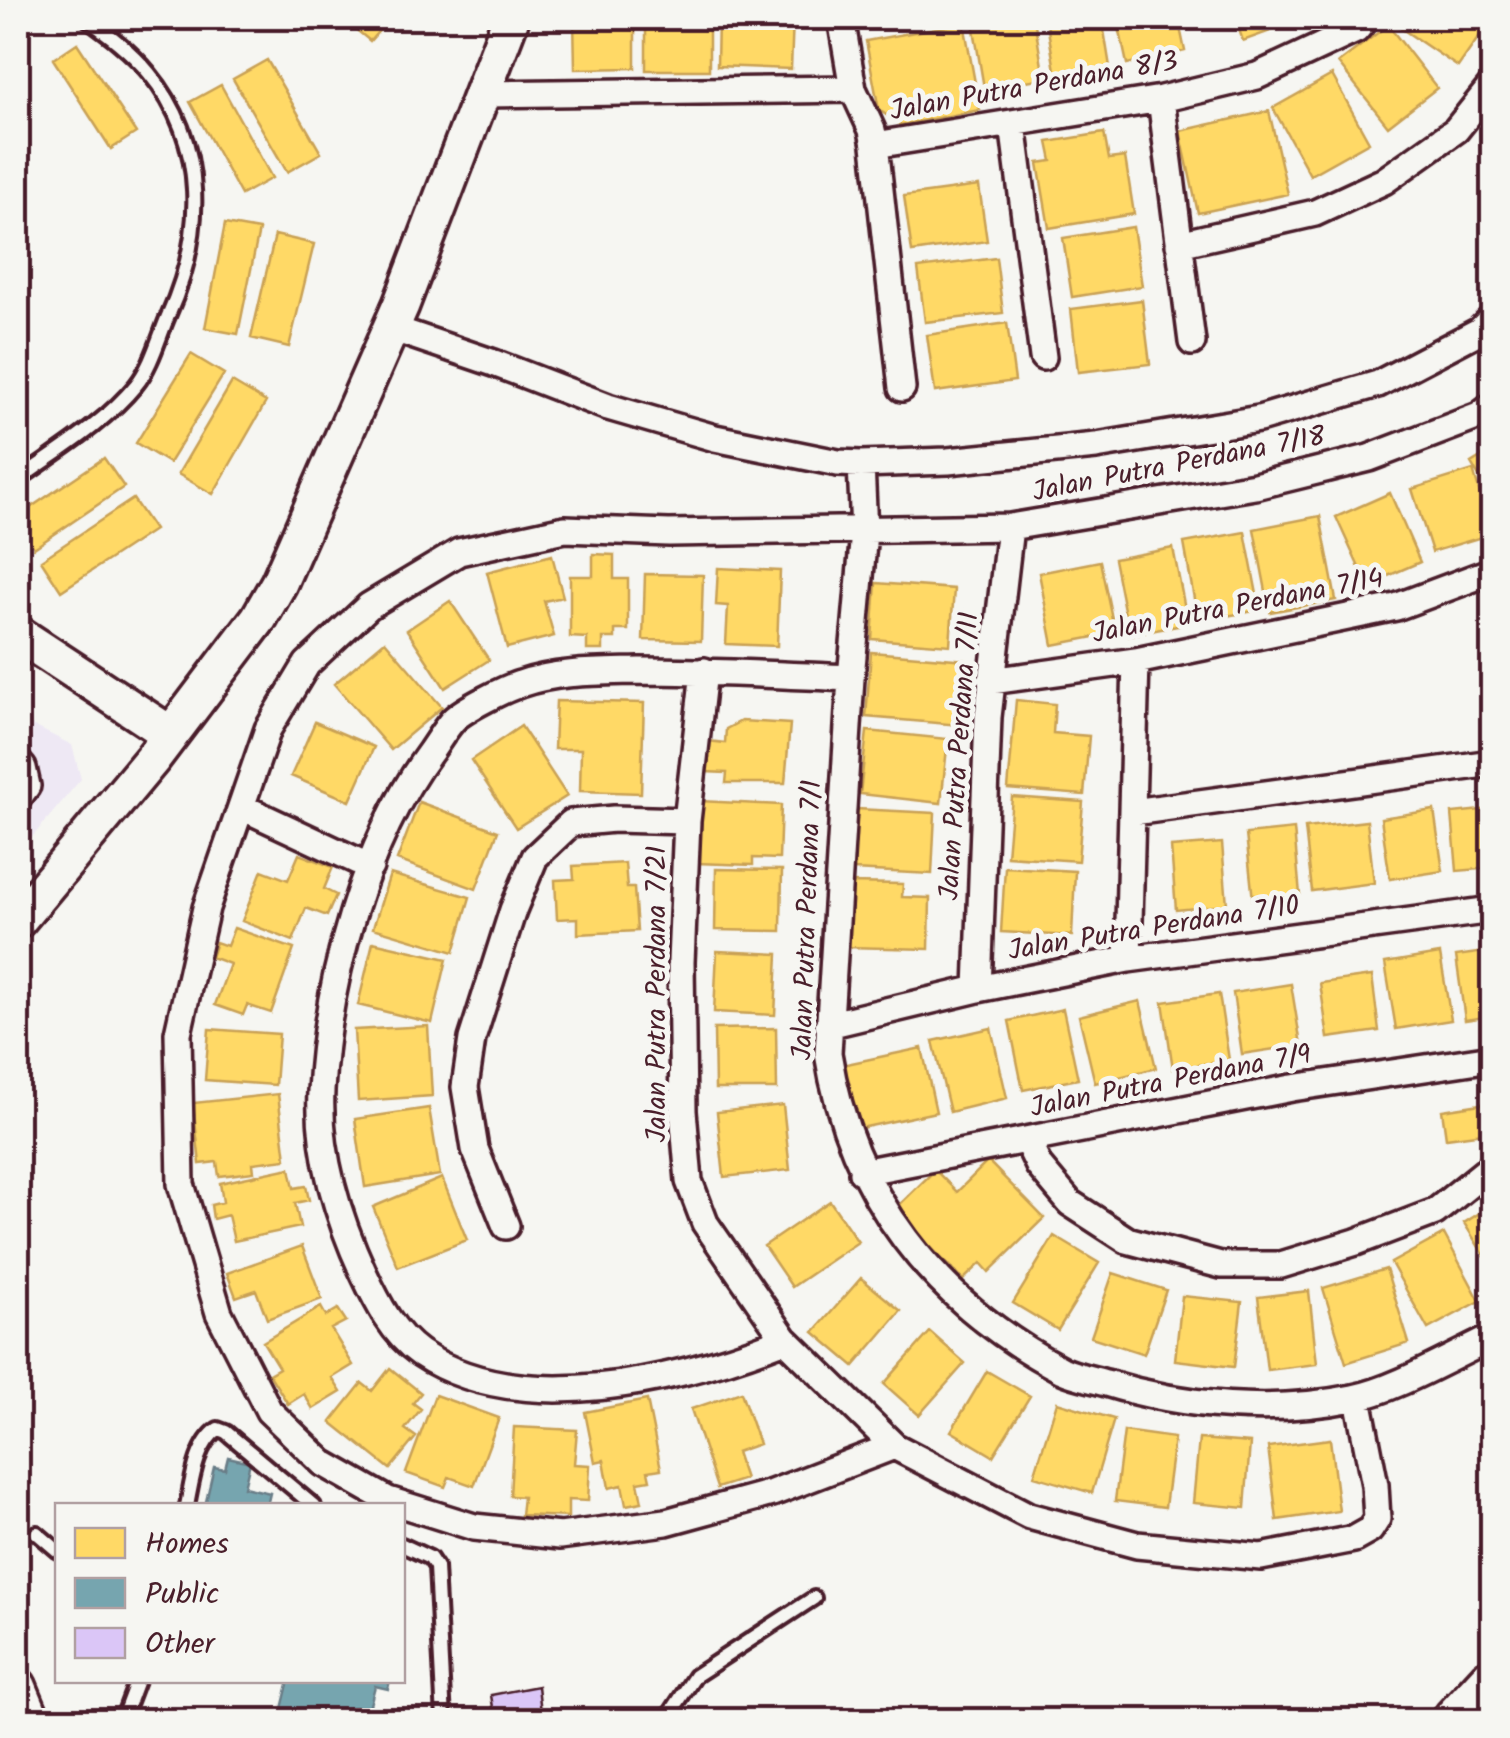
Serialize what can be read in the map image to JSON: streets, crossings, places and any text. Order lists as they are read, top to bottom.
{
  "streets": {
    "street": [
      "Jalan Putra Perdana 8/3",
      "Jalan Putra Perdana 7/18",
      "Jalan Putra Perdana 7/14",
      "Jalan Putra Perdana 7/11",
      "Jalan Putra Perdana 7/1",
      "Jalan Putra Perdana 7/10",
      "Jalan Putra Perdana 7/21",
      "Jalan Putra Perdana 7/9"
    ]
  },
  "crossings": [
    ["Jalan Putra Perdana 7/18", "Jalan Putra Perdana 7/11"],
    ["Jalan Putra Perdana 7/18", "Jalan Putra Perdana 7/1"],
    ["Jalan Putra Perdana 7/18", "Jalan Putra Perdana 7/21"],
    ["Jalan Putra Perdana 7/14", "Jalan Putra Perdana 7/11"],
    ["Jalan Putra Perdana 7/11", "Jalan Putra Perdana 7/10"],
    ["Jalan Putra Perdana 7/1", "Jalan Putra Perdana 7/10"],
    ["Jalan Putra Perdana 7/1", "Jalan Putra Perdana 7/21"],
    ["Jalan Putra Perdana 7/1", "Jalan Putra Perdana 7/9"]
  ],
  "legend": ["Homes", "Public", "Other"]
}
